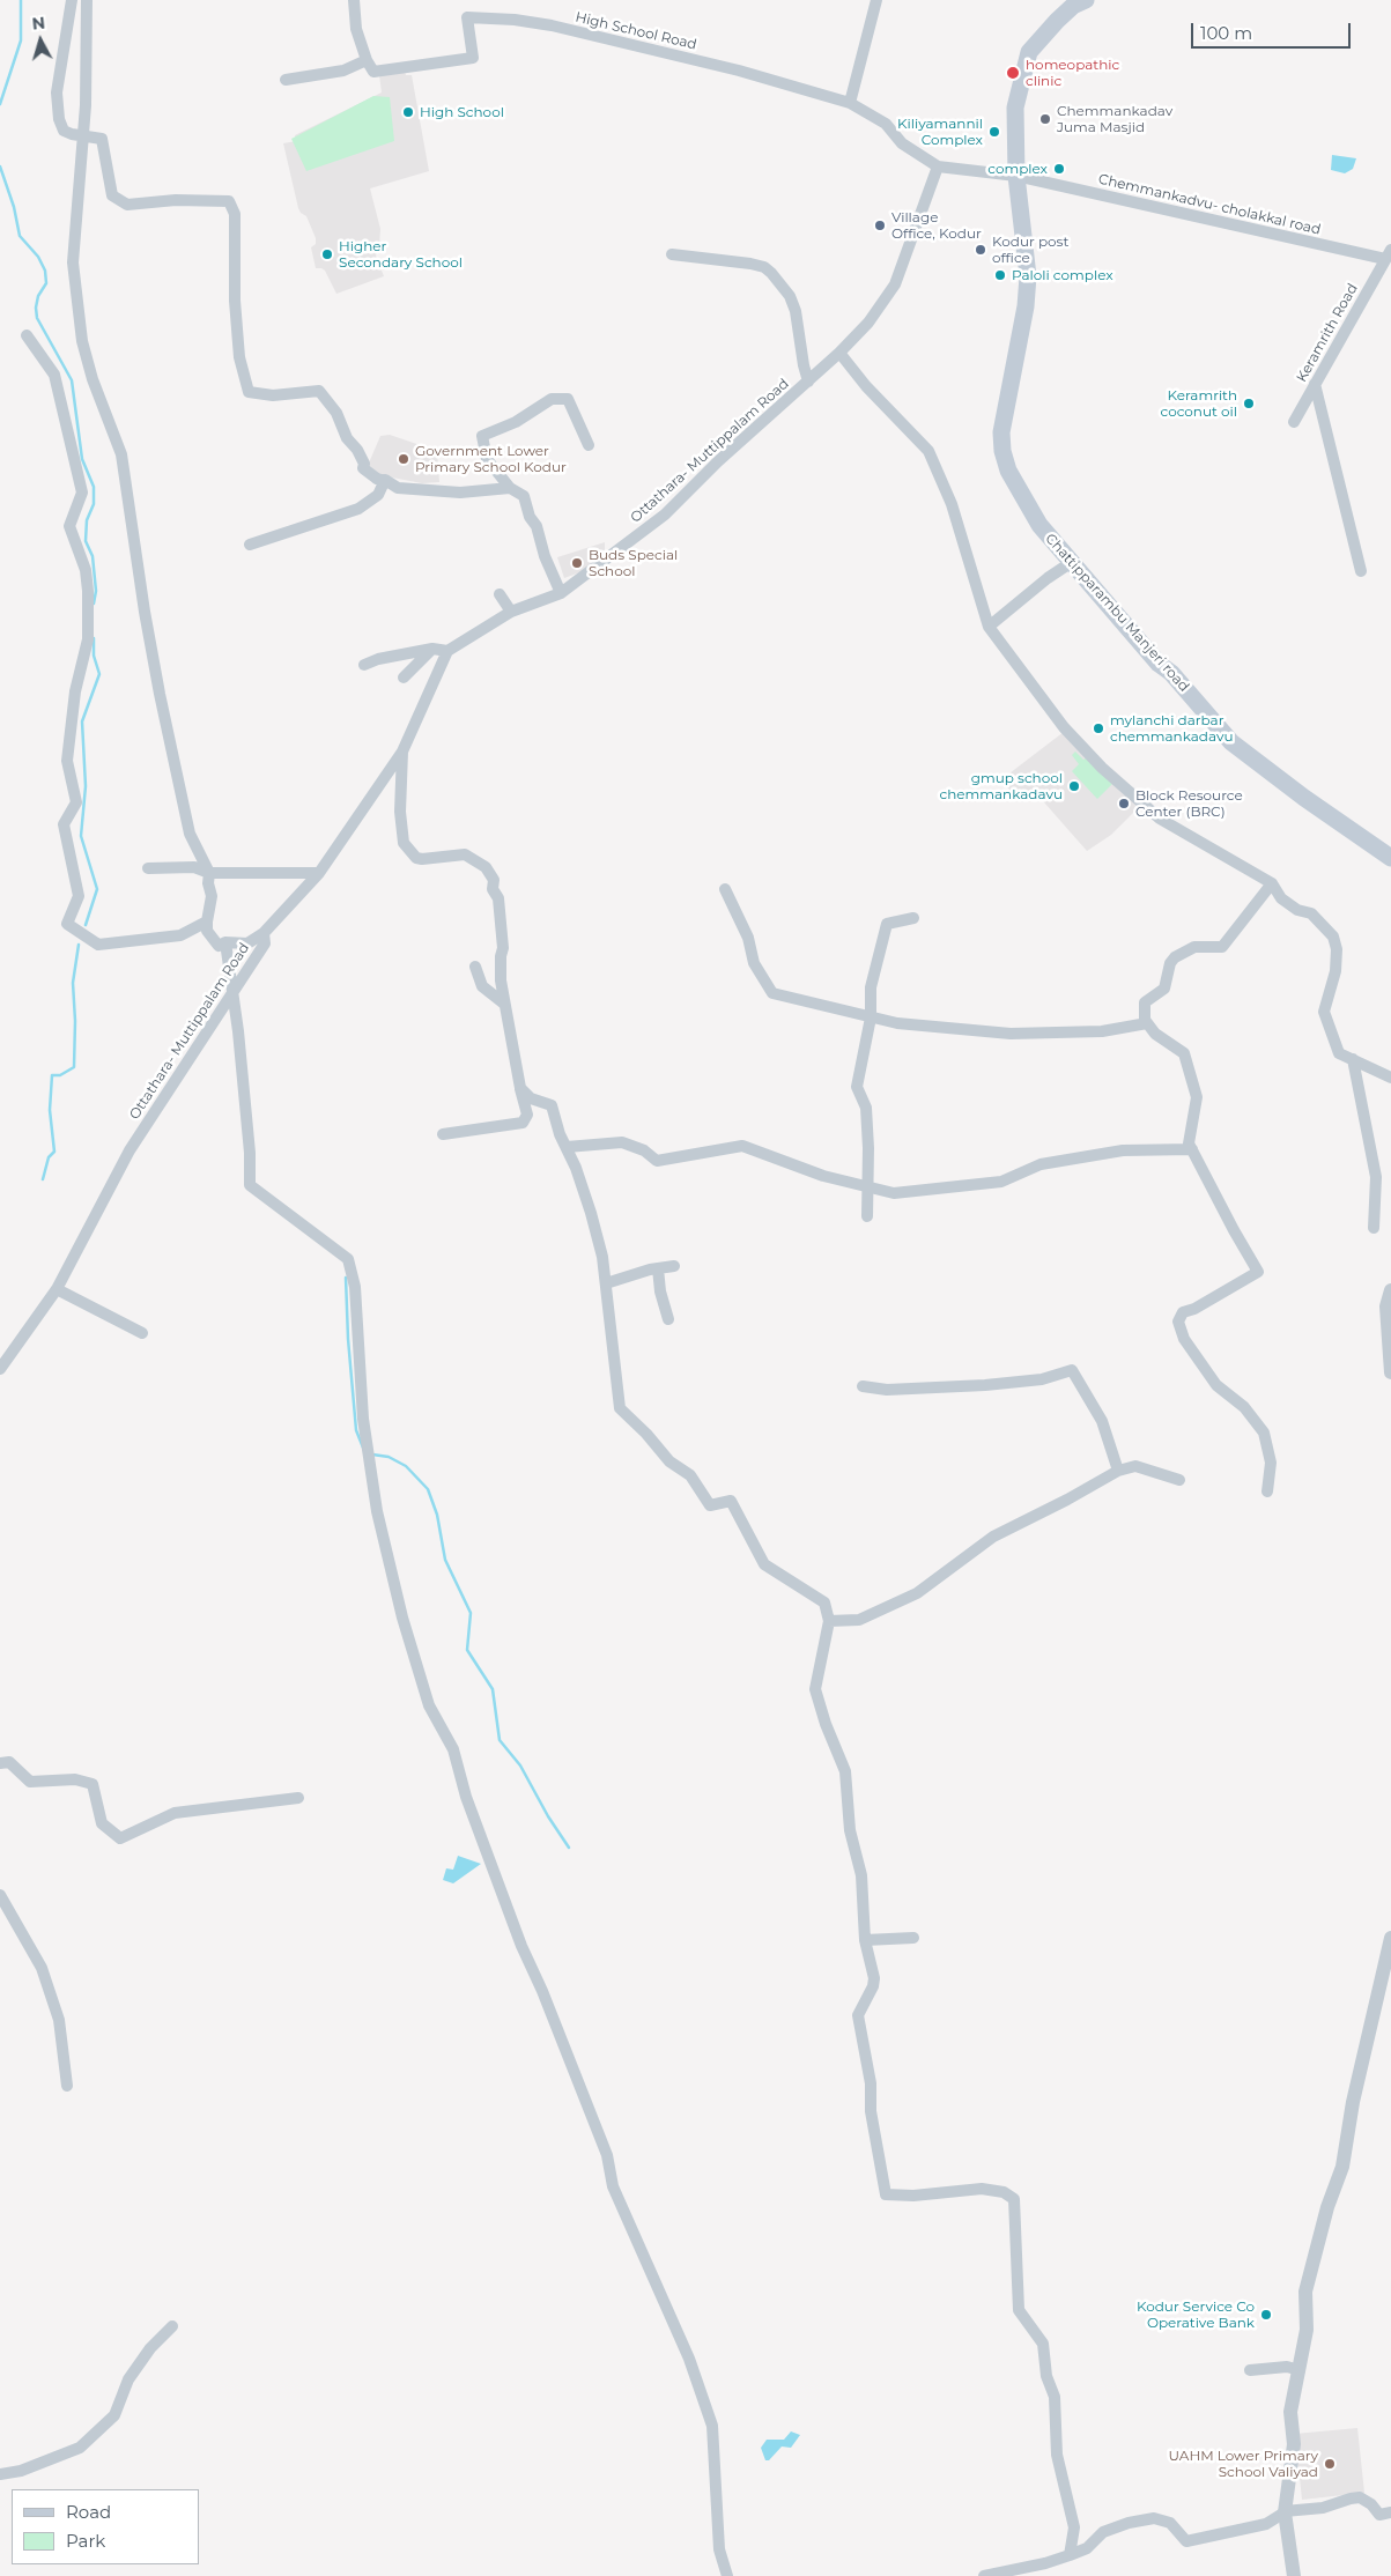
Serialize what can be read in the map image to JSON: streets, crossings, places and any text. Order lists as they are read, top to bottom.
{
  "streets": {
    "main road": ["Chattipparambu Manjeri road"],
    "street": [
      "High School Road",
      "Chemmankadvu- cholakkal road",
      "Keramrith Road",
      "Ottathara- Muttippalam Road"
    ]
  },
  "crossings": [
    ["Chemmankadvu- cholakkal road", "Keramrith Road"],
    ["Chemmankadvu- cholakkal road", "Chattipparambu Manjeri road"]
  ],
  "places": [
    "homeopathic clinic",
    "High School",
    "Chemmankadav Juma Masjid",
    "Kiliyamannil Complex",
    "complex",
    "Village Office, Kodur",
    "Kodur post office",
    "Higher Secondary School",
    "Paloli complex",
    "Keramrith coconut oil",
    "Government Lower Primary School Kodur",
    "Buds Special School",
    "mylanchi darbar chemmankadavu",
    "gmup school chemmankadavu",
    "Block Resource Center (BRC)",
    "Kodur Service Co Operative Bank",
    "UAHM Lower Primary School Valiyad"
  ],
  "legend": ["Road", "Park"],
  "scale_bar": "100 m",
  "north": "top"
}
